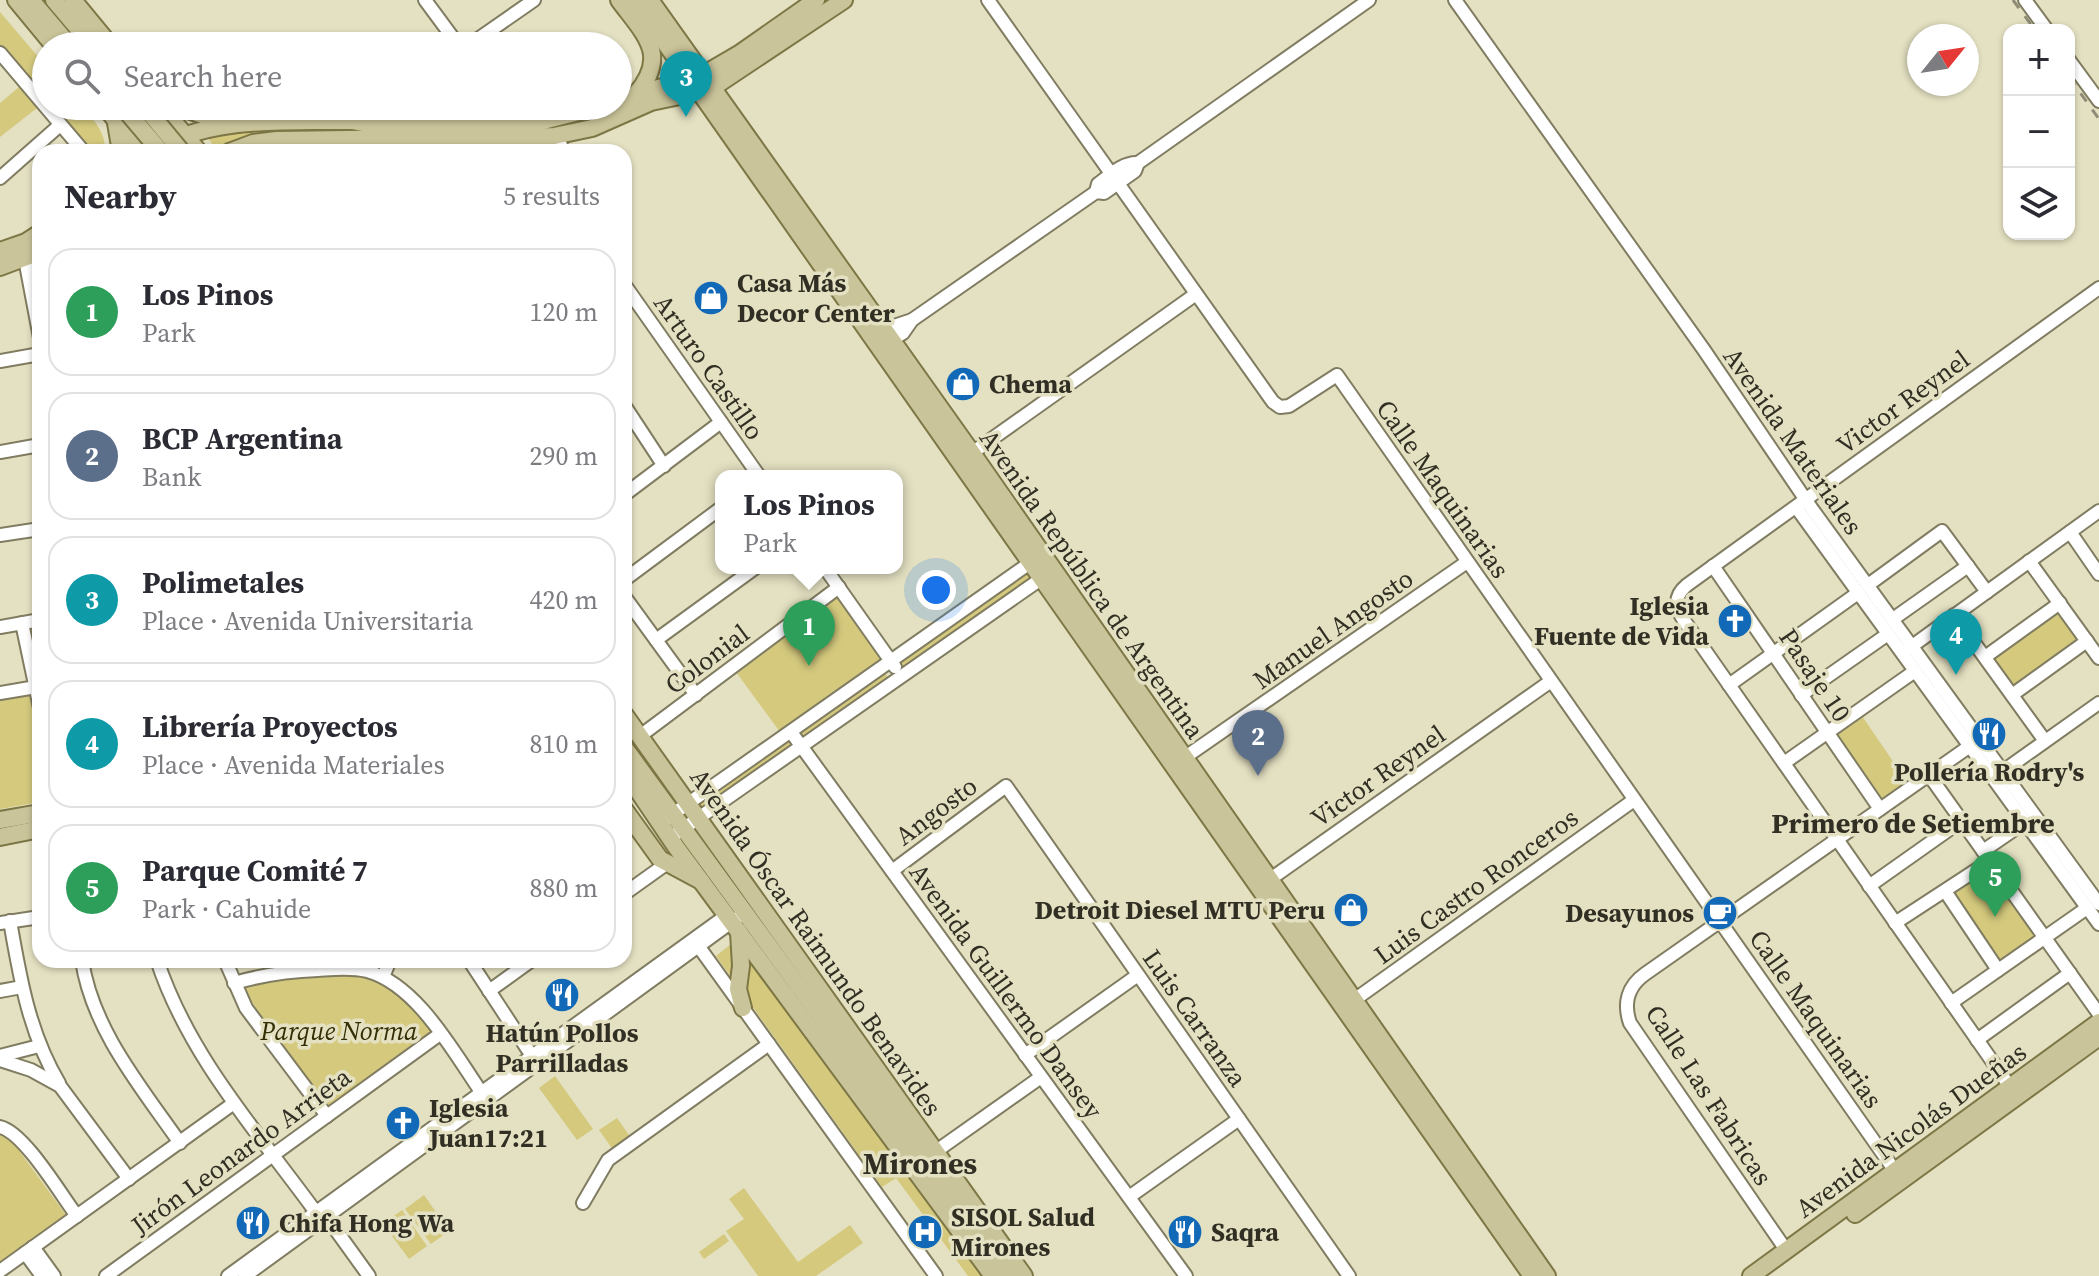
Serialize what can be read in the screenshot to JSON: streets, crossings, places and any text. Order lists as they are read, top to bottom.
{
  "streets": {
    "main road": ["Avenida República de Argentina", "Avenida Óscar Raimundo Benavides", "Avenida Nicolás Dueñas"],
    "street": [
      "Arturo Castillo",
      "Victor Reynel",
      "Avenida Materiales",
      "Calle Maquinarias",
      "Manuel Angosto",
      "Colonial",
      "Pasaje 10",
      "Angosto",
      "Luis Castro Ronceros",
      "Avenida Guillermo Dansey",
      "Luis Carranza",
      "Calle Las Fabricas",
      "Jirón Leonardo Arrieta"
    ]
  },
  "crossings": [
    ["Victor Reynel", "Avenida Materiales"],
    ["Victor Reynel", "Calle Maquinarias"],
    ["Victor Reynel", "Avenida República de Argentina"],
    ["Victor Reynel", "Pasaje 10"],
    ["Avenida Materiales", "Calle Las Fabricas"],
    ["Calle Maquinarias", "Manuel Angosto"],
    ["Calle Maquinarias", "Luis Castro Ronceros"],
    ["Calle Maquinarias", "Calle Las Fabricas"],
    ["Calle Maquinarias", "Avenida Nicolás Dueñas"],
    ["Avenida República de Argentina", "Manuel Angosto"],
    ["Avenida República de Argentina", "Luis Castro Ronceros"],
    ["Colonial", "Avenida Óscar Raimundo Benavides"],
    ["Pasaje 10", "Calle Las Fabricas"],
    ["Angosto", "Avenida Guillermo Dansey"],
    ["Angosto", "Luis Carranza"],
    ["Calle Las Fabricas", "Avenida Nicolás Dueñas"]
  ],
  "districts": ["Primero de Setiembre", "Mirones"],
  "parks": ["Parque Norma"],
  "places": {
    "shop": ["Casa Más Decor Center", "Chema", "Detroit Diesel MTU Peru"],
    "church": ["Iglesia Fuente de Vida", "Iglesia Juan17:21"],
    "restaurant": [
      "Pollería Rodry's",
      "Hatún Pollos Parrilladas",
      "Chifa Hong Wa",
      "Saqra"
    ],
    "cafe": ["Desayunos"],
    "hospital": ["SISOL Salud Mirones"]
  },
  "north": "top right",
  "page": {
    "map_buttons": ["+", "−"],
    "search": "Search here",
    "pins": [
      "3",
      "1",
      "4",
      "2",
      "5"
    ],
    "heading": ["Nearby", "5 results"],
    "list": [
      {
        "mark": "1",
        "name": "Los Pinos",
        "note": "Park",
        "value": "120 m"
      },
      {
        "mark": "2",
        "name": "BCP Argentina",
        "note": "Bank",
        "value": "290 m"
      },
      {
        "mark": "3",
        "name": "Polimetales",
        "note": "Place · Avenida Universitaria",
        "value": "420 m"
      },
      {
        "mark": "4",
        "name": "Librería Proyectos",
        "note": "Place · Avenida Materiales",
        "value": "810 m"
      },
      {
        "mark": "5",
        "name": "Parque Comité 7",
        "note": "Park · Cahuide",
        "value": "880 m"
      }
    ],
    "popup": ["Los Pinos", "Park"]
  }
}
